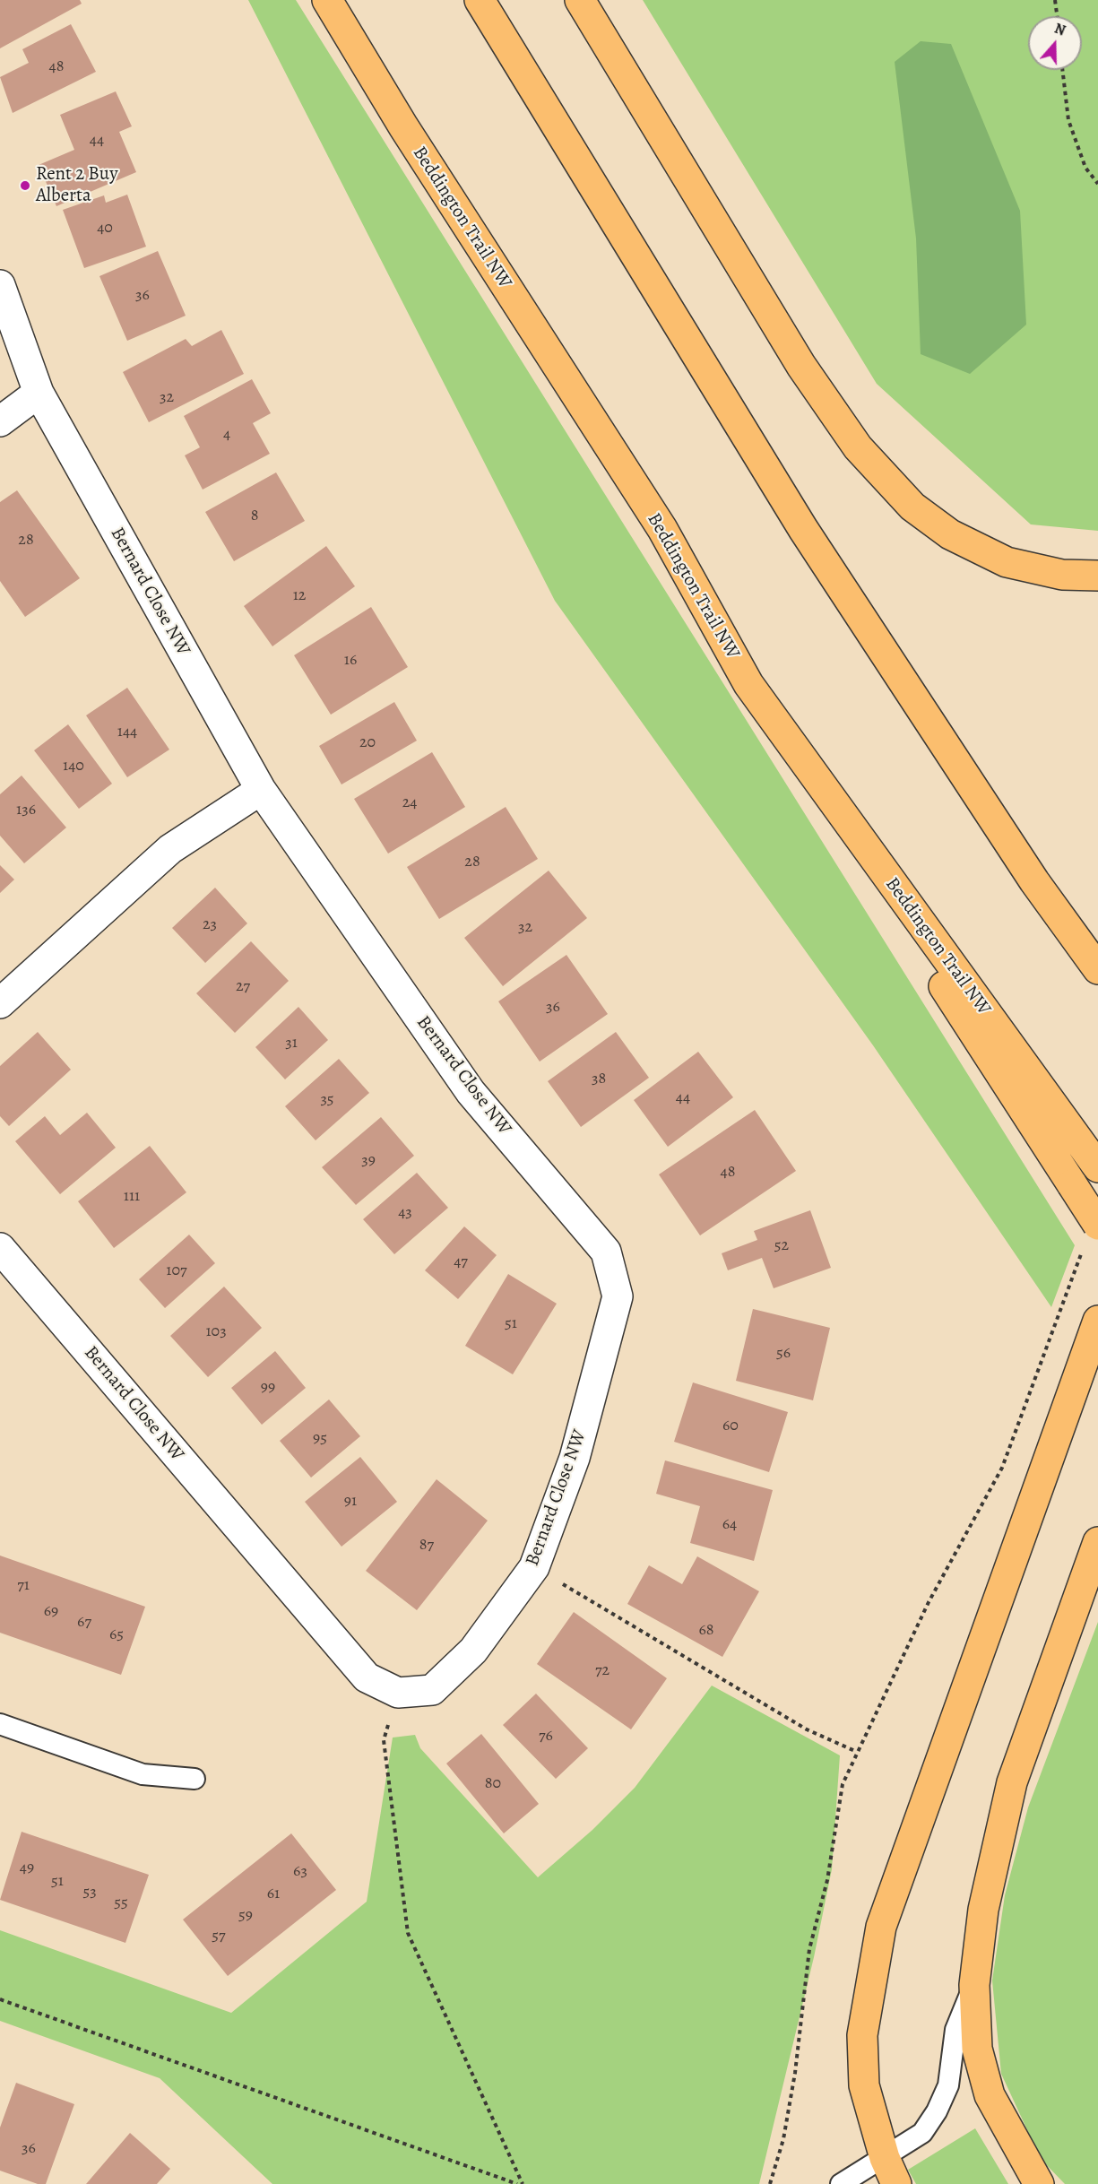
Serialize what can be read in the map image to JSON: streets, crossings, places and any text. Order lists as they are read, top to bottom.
{
  "streets": {
    "main road": ["Beddington Trail NW"],
    "street": ["Bernard Close NW"]
  },
  "places": ["Rent 2 Buy Alberta"],
  "house_numbers": [
    "48",
    "44",
    "40",
    "36",
    "32",
    "4",
    "8",
    "28",
    "12",
    "16",
    "144",
    "20",
    "140",
    "24",
    "136",
    "28",
    "23",
    "32",
    "27",
    "36",
    "31",
    "38",
    "44",
    "35",
    "39",
    "48",
    "111",
    "43",
    "52",
    "47",
    "107",
    "51",
    "103",
    "56",
    "99",
    "60",
    "95",
    "91",
    "64",
    "87",
    "71",
    "69",
    "67",
    "68",
    "65",
    "72",
    "76",
    "80",
    "49",
    "63",
    "51",
    "53",
    "61",
    "55",
    "59",
    "57",
    "36"
  ],
  "north": "top"
}
